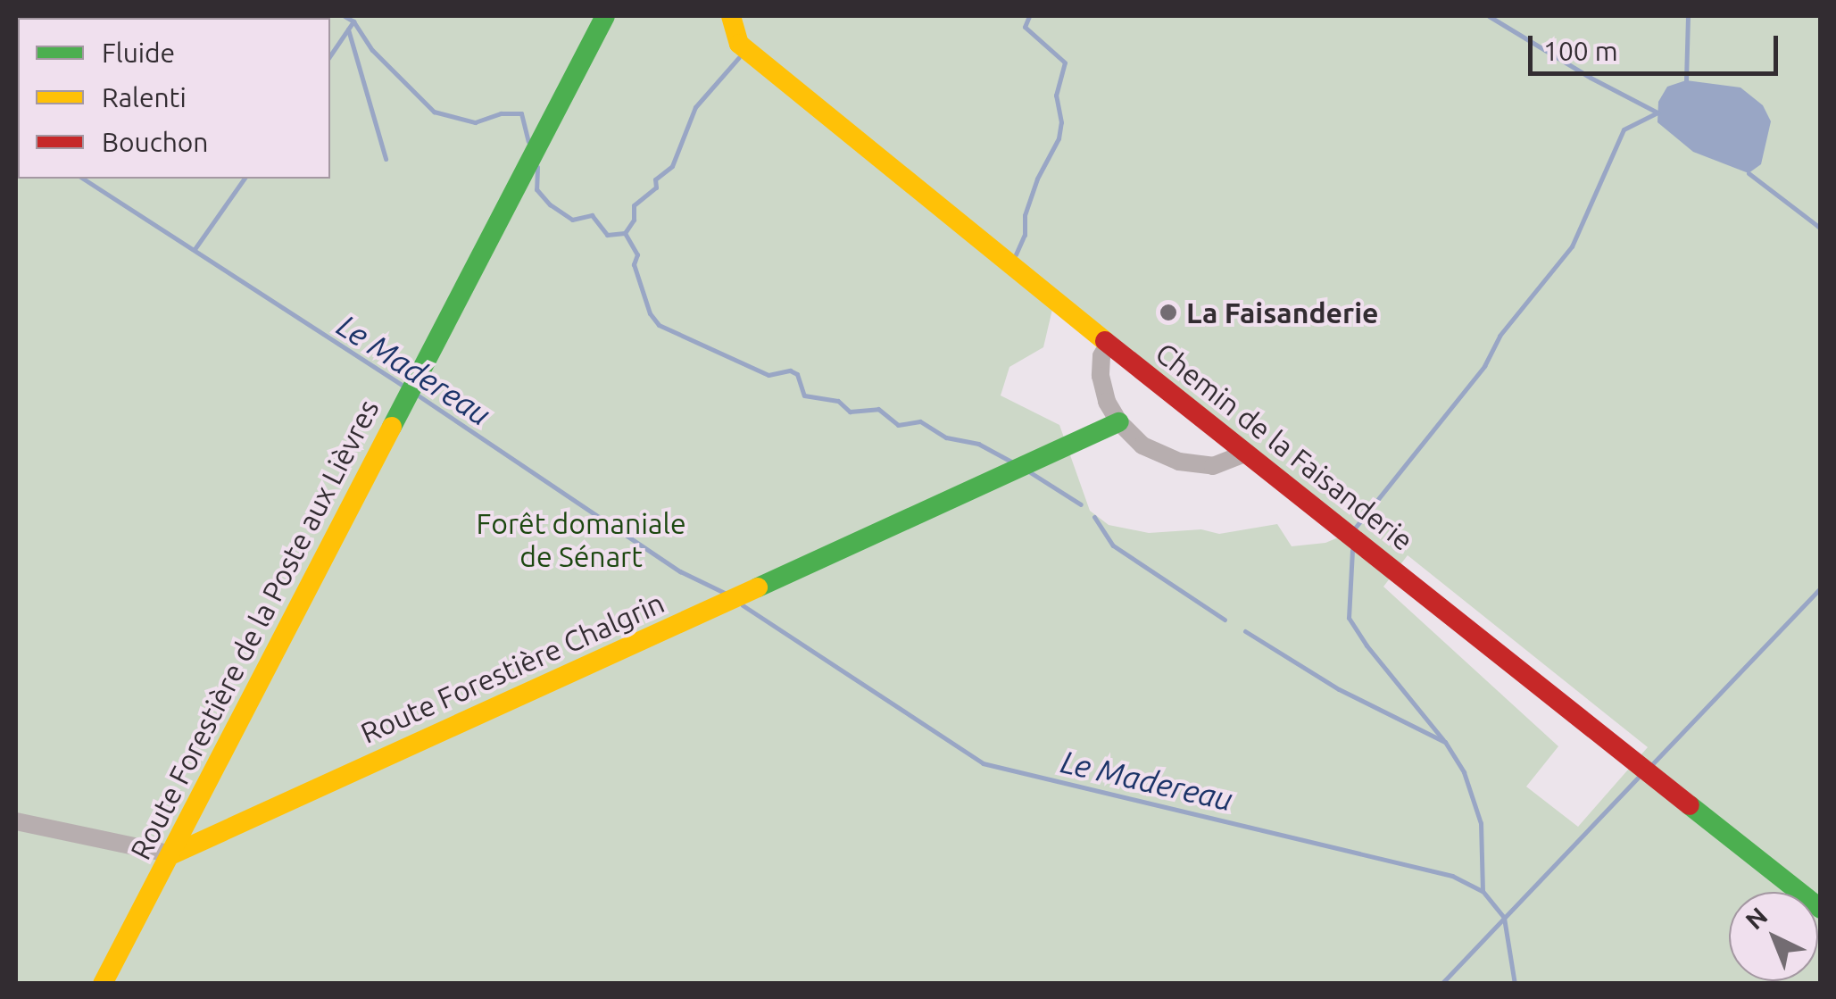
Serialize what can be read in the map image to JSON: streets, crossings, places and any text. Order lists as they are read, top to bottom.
{
  "streets": {
    "street": ["Chemin de la Faisanderie", "Route Forestière de la Poste aux Lièvres", "Route Forestière Chalgrin"]
  },
  "crossings": [
    ["Route Forestière de la Poste aux Lièvres", "Route Forestière Chalgrin"]
  ],
  "water": ["Le Madereau"],
  "parks": ["Forêt domaniale de Sénart"],
  "places": ["La Faisanderie"],
  "legend": ["Fluide", "Ralenti", "Bouchon"],
  "scale_bar": "100 m",
  "north": "top left"
}
